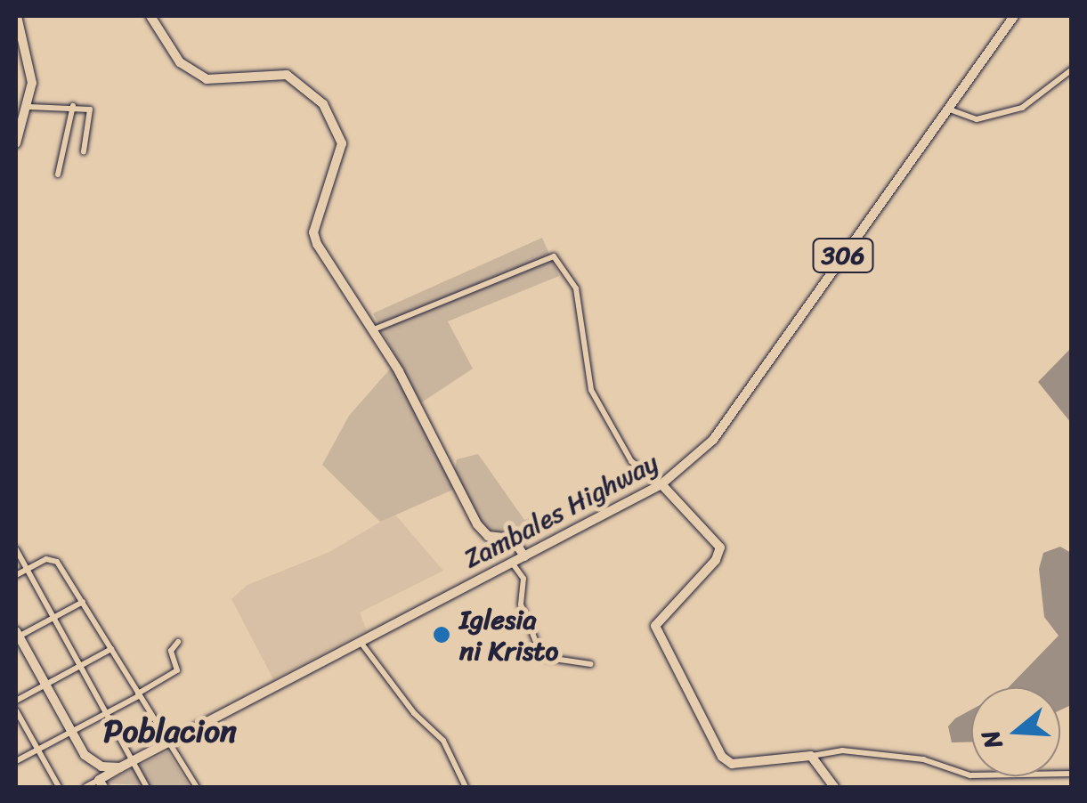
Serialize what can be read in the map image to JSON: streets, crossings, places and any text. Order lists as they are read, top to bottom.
{
  "streets": {
    "street": ["306", "Zambales Highway"]
  },
  "districts": ["Poblacion"],
  "places": ["Iglesia ni Kristo"],
  "north": "left"
}
